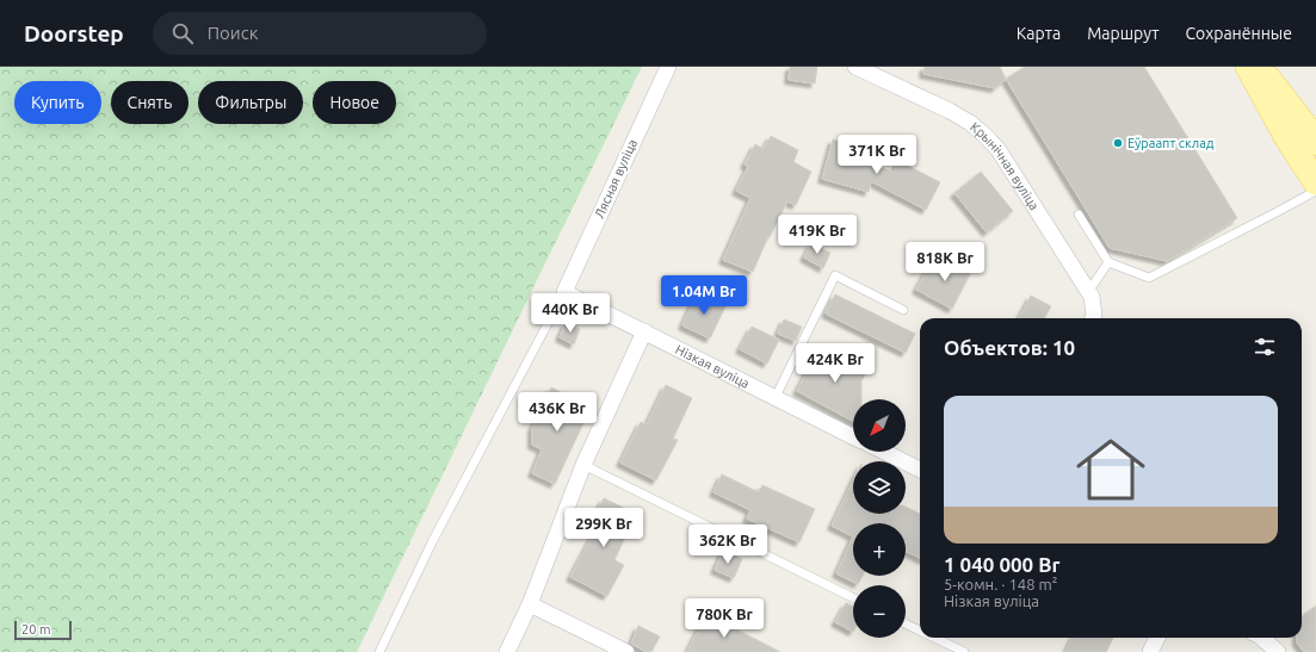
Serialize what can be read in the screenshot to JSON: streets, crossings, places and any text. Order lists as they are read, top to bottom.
{
  "streets": {
    "street": ["Крынічная вуліца", "Лясная вуліца", "Нізкая вуліца"]
  },
  "crossings": [
    ["Лясная вуліца", "Нізкая вуліца"]
  ],
  "places": ["Еўраапт склад"],
  "scale_bar": "20 m",
  "north": "bottom left",
  "page": {
    "header": "Doorstep",
    "search": "Поиск",
    "nav": ["Карта", "Маршрут", "Сохранённые"],
    "chip": [
      "Купить",
      "Снять",
      "Фильтры",
      "Новое"
    ],
    "price": [
      "371K Br",
      "419K Br",
      "818K Br",
      "1.04M Br",
      "440K Br",
      "424K Br",
      "436K Br",
      "299K Br",
      "362K Br",
      "780K Br"
    ],
    "heading": "Объектов: 10",
    "list": [
      {
        "name": "1 040 000 Br",
        "note": "5-комн. · 148 m² · Нізкая вуліца"
      }
    ],
    "map_buttons": ["+", "−"],
    "scale": "20 m"
  }
}
